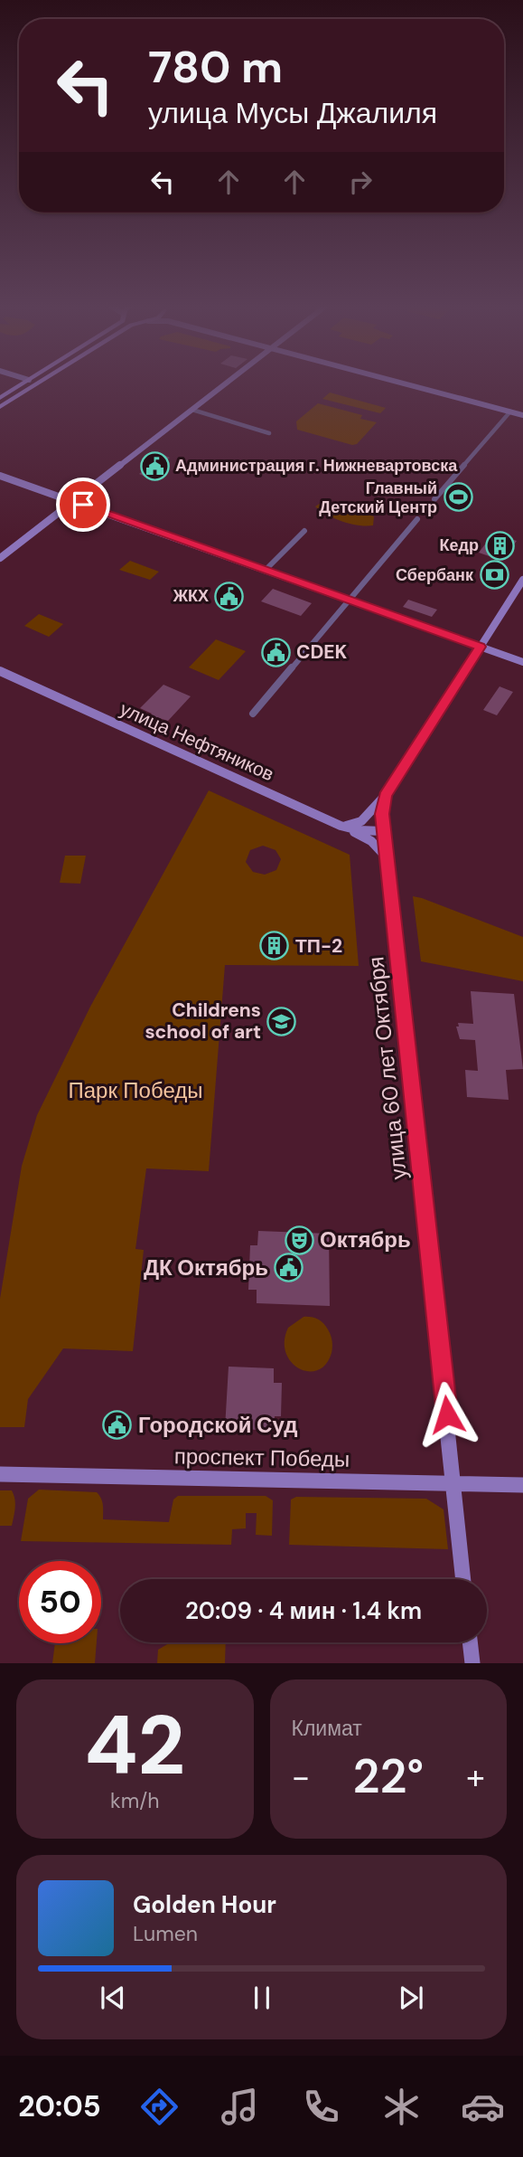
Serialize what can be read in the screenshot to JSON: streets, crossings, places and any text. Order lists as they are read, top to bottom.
{
  "streets": {
    "main road": ["улица Нефтяников", "улица 60 лет Октября", "проспект Победы"]
  },
  "crossings": [
    ["улица Нефтяников", "улица 60 лет Октября"],
    ["улица 60 лет Октября", "проспект Победы"]
  ],
  "parks": ["Парк Победы"],
  "places": {
    "public building": [
      "Администрация г. Нижневартовска",
      "ЖКХ",
      "CDEK",
      "ДК Октябрь",
      "Городской Суд"
    ],
    "sports": ["Главный Детский Центр"],
    "building": ["Кедр", "ТП-2"],
    "bank": ["Сбербанк"],
    "school or university": ["Childrens school of art"],
    "theatre": ["Октябрь"]
  },
  "page": {
    "turn": ["780 m", "улица Мусы Джалиля"],
    "limit": "50",
    "trip": "20:09 · 4 мин · 1.4 km",
    "tile": [
      ["42", "km/h"],
      "Климат"
    ],
    "heat": ["−", "22°", "+"],
    "song": ["Golden Hour", "Lumen"],
    "tabs": "20:05"
  }
}
